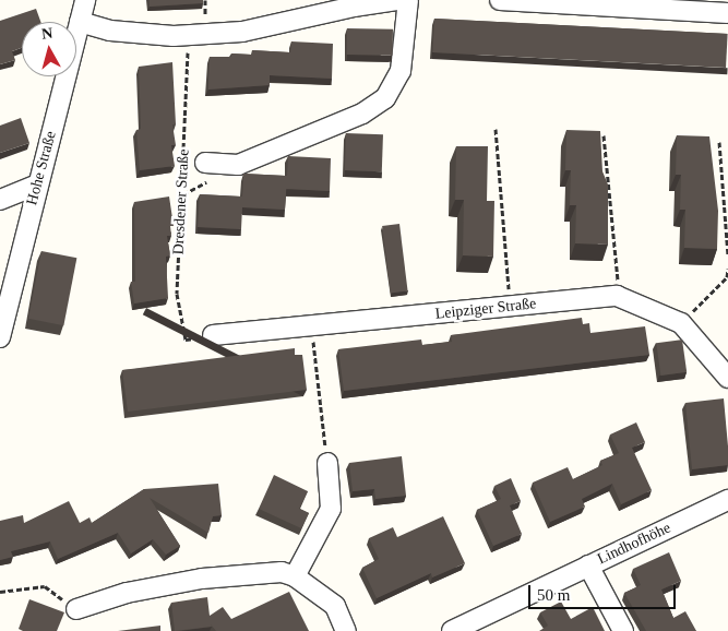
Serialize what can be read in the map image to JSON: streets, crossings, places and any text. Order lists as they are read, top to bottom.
{
  "streets": {
    "street": [
      "Hohe Straße",
      "Dresdener Straße",
      "Leipziger Straße",
      "Lindhofhöhe"
    ]
  },
  "crossings": [
    ["Dresdener Straße", "Leipziger Straße"]
  ],
  "scale_bar": "50 m",
  "north": "top"
}
